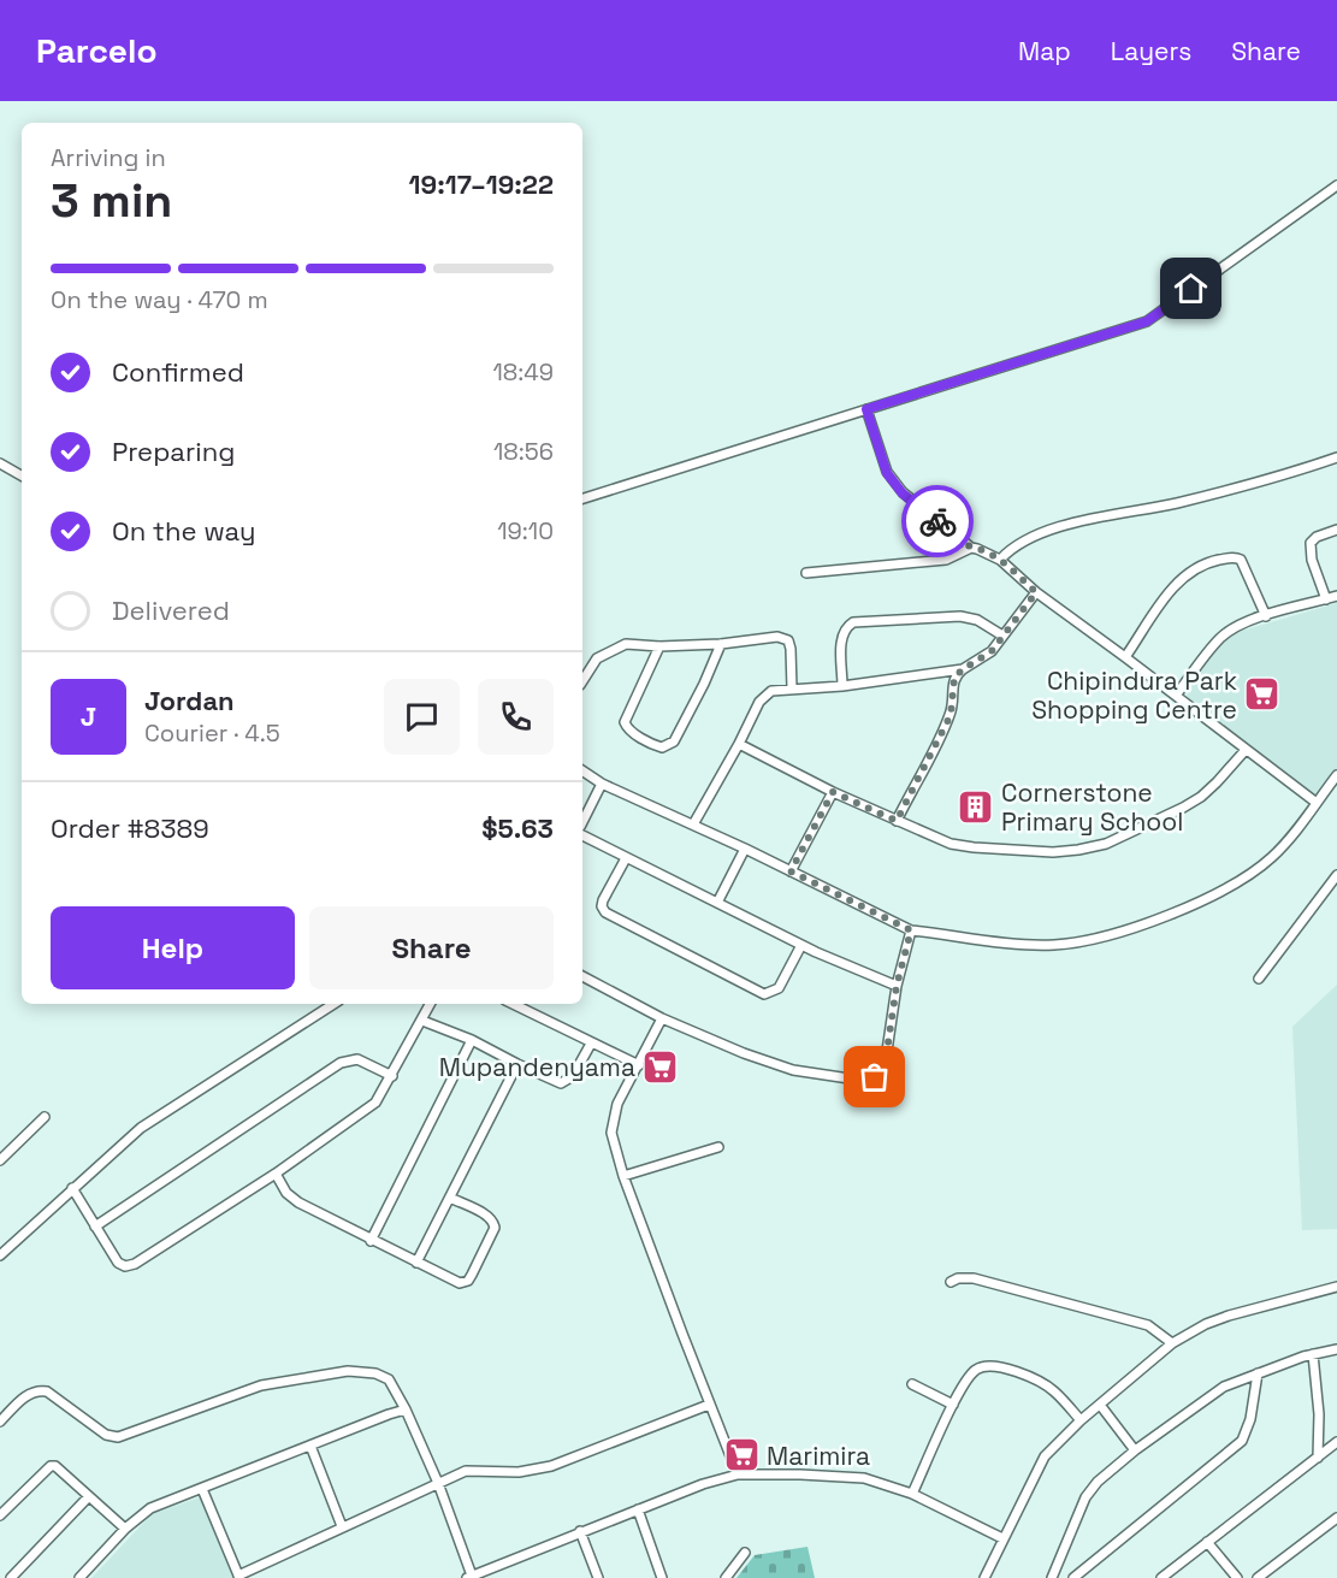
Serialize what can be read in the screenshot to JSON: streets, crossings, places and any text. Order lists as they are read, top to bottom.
{
  "places": {
    "supermarket": ["Chipindura Park Shopping Centre", "Mupandenyama", "Marimira"],
    "building": ["Cornerstone Primary School"]
  },
  "page": {
    "header": "Parcelo",
    "nav": ["Map", "Layers", "Share"],
    "heading": ["3 min", "Arriving in", "19:17–19:22"],
    "panel": [
      "Jordan",
      "Courier · 4.5",
      "Order #8389",
      "$5.63"
    ],
    "bar": "On the way · 470 m",
    "list": [
      ["Confirmed", "18:49"],
      ["Preparing", "18:56"],
      ["On the way", "19:10"],
      "Delivered"
    ],
    "round": "J",
    "buttons": ["Help", "Share"]
  }
}
